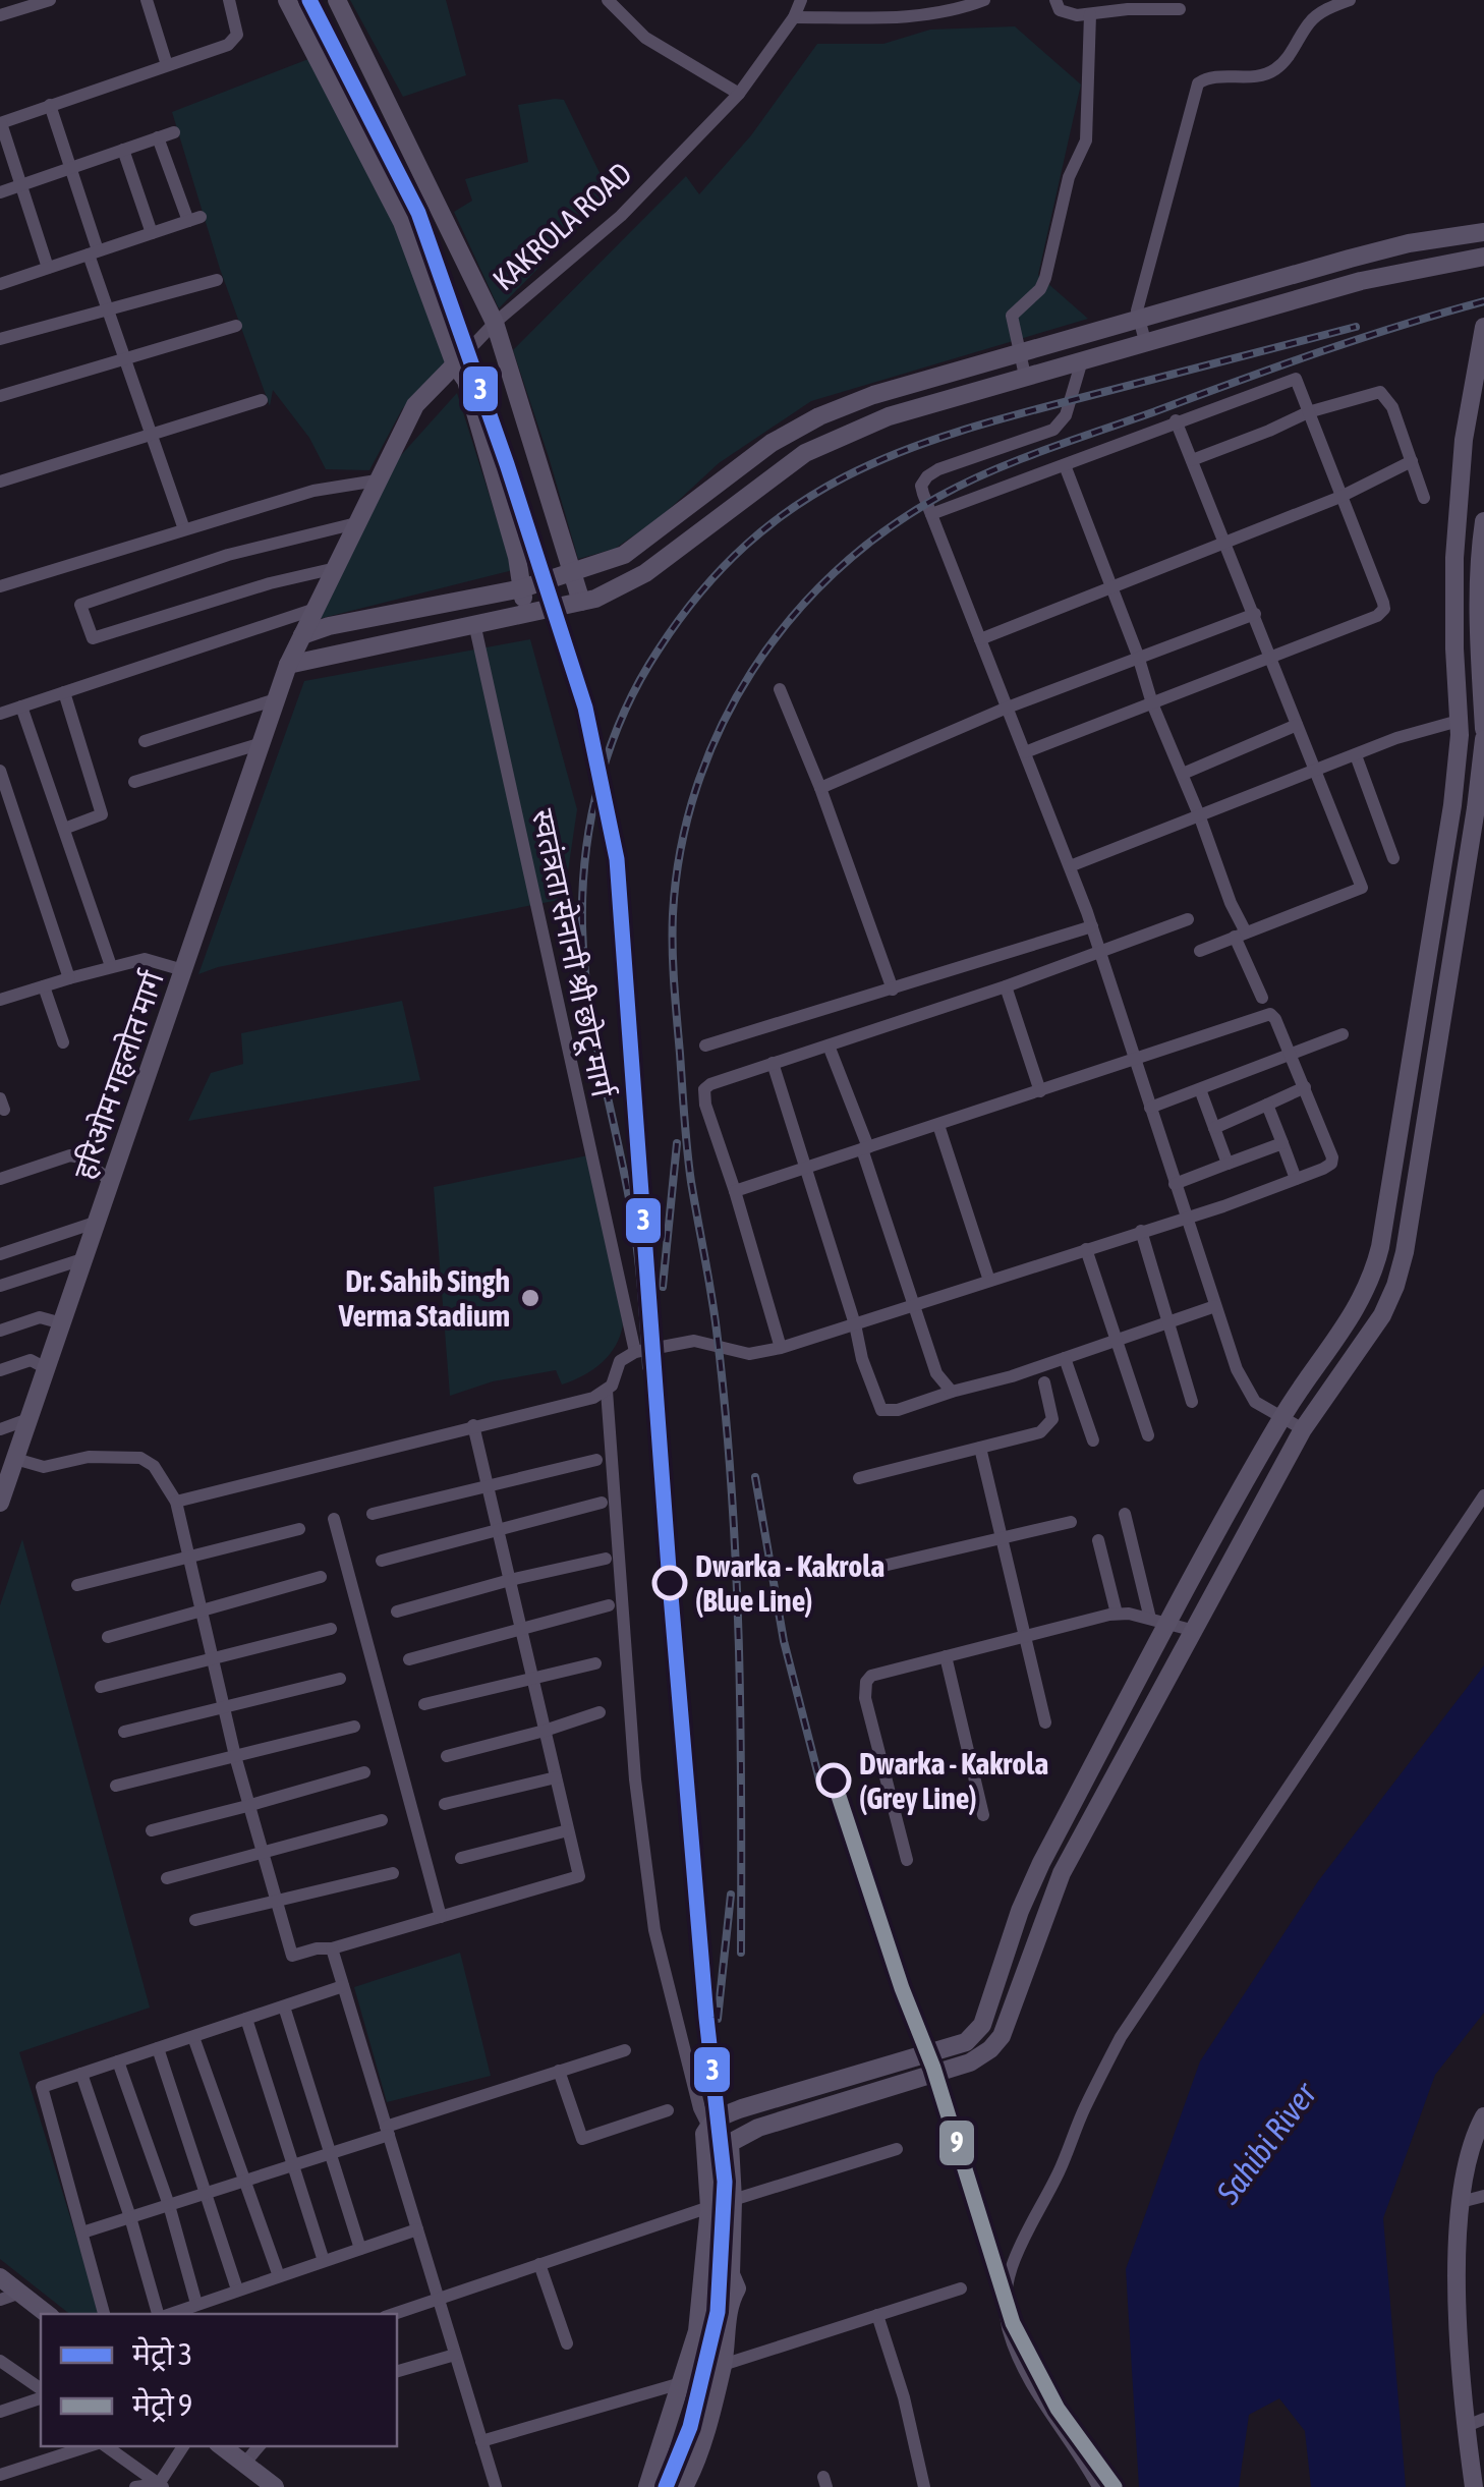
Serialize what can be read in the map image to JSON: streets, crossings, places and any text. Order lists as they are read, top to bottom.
{
  "streets": {
    "street": ["KAKROLA ROAD", "स्वतंत्रता सेनानी श्री छोटू मार्ग", "हरिओम गहलोत मार्ग"]
  },
  "crossings": [
    ["KAKROLA ROAD", "हरिओम गहलोत मार्ग"]
  ],
  "water": ["Sahibi River"],
  "places": ["Dr. Sahib Singh Verma Stadium", "Dwarka - Kakrola (Blue Line)", "Dwarka - Kakrola (Grey Line)"],
  "lines": ["metro line 3", "metro line 9"],
  "legend": ["मेट्रो 3", "मेट्रो 9"]
}
